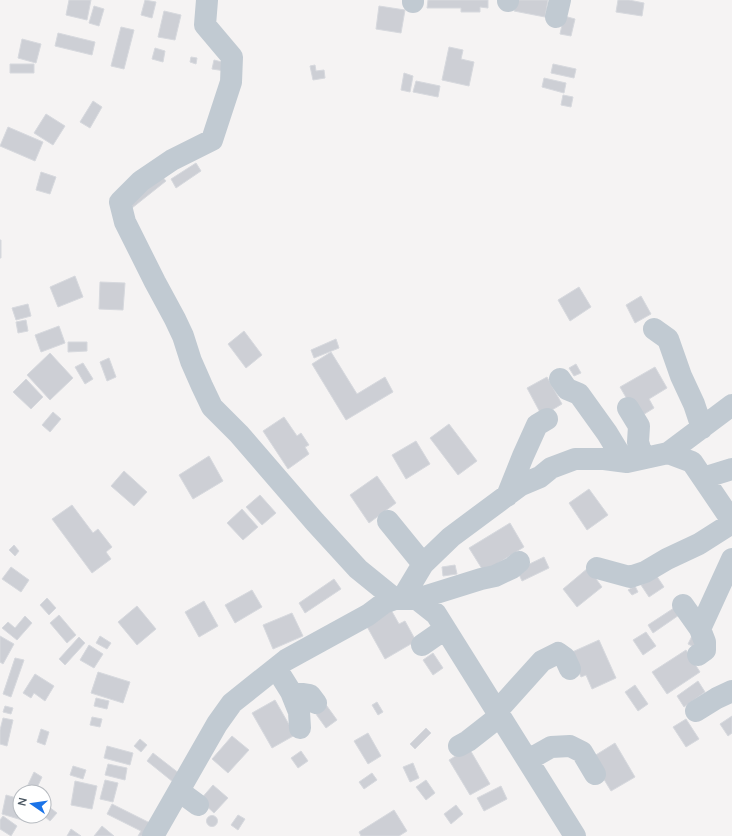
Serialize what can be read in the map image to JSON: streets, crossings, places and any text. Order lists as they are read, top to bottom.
{
  "north": "left"
}
